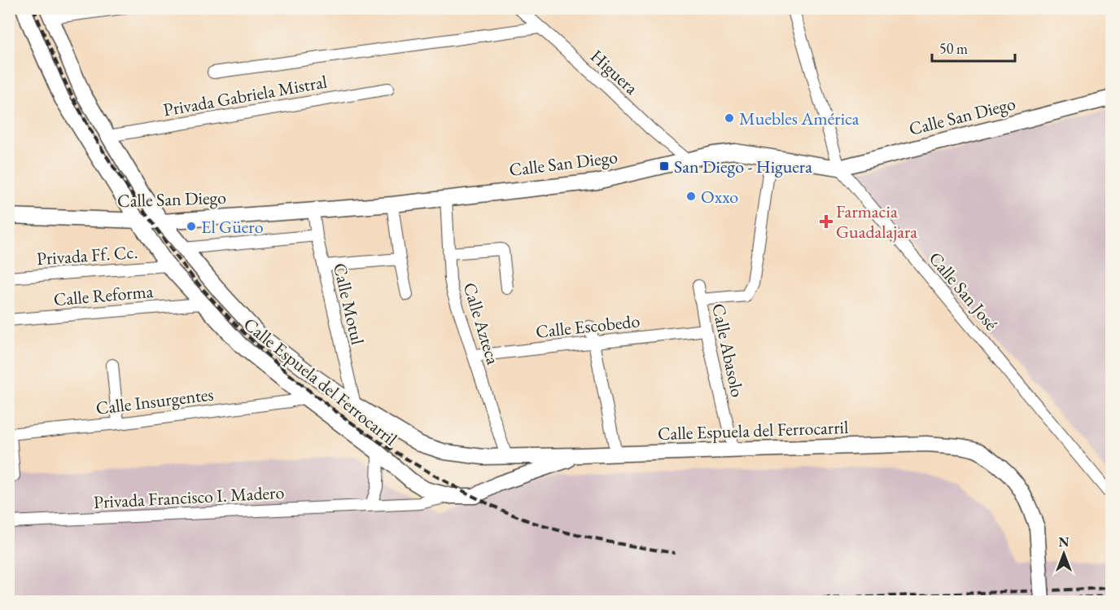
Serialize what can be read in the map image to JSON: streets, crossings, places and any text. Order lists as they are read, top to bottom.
{
  "streets": {
    "street": [
      "Higuera",
      "Privada Gabriela Mistral",
      "Calle San Diego",
      "Privada Ff. Cc.",
      "Calle San José",
      "Calle Reforma",
      "Calle Motul",
      "Calle Azteca",
      "Calle Escobedo",
      "Calle Abasolo",
      "Calle Espuela del Ferrocarril",
      "Calle Insurgentes",
      "Privada Francisco I. Madero"
    ]
  },
  "crossings": [
    ["Higuera", "Calle San Diego"],
    ["Privada Gabriela Mistral", "Calle Espuela del Ferrocarril"],
    ["Calle San Diego", "Calle San José"],
    ["Calle San Diego", "Calle Motul"],
    ["Calle San Diego", "Calle Azteca"],
    ["Calle San Diego", "Calle Espuela del Ferrocarril"],
    ["Privada Ff. Cc.", "Calle Espuela del Ferrocarril"],
    ["Calle Reforma", "Calle Espuela del Ferrocarril"],
    ["Calle Motul", "Calle Espuela del Ferrocarril"],
    ["Calle Azteca", "Calle Escobedo"],
    ["Calle Azteca", "Calle Espuela del Ferrocarril"],
    ["Calle Escobedo", "Calle Abasolo"],
    ["Calle Abasolo", "Calle Espuela del Ferrocarril"],
    ["Calle Espuela del Ferrocarril", "Calle Insurgentes"],
    ["Calle Espuela del Ferrocarril", "Privada Francisco I. Madero"]
  ],
  "places": {
    "other": ["Muebles América", "Oxxo", "El Güero"],
    "transit": ["San Diego - Higuera"],
    "health": ["Farmacia Guadalajara"]
  },
  "scale_bar": "50 m",
  "north": "top"
}
